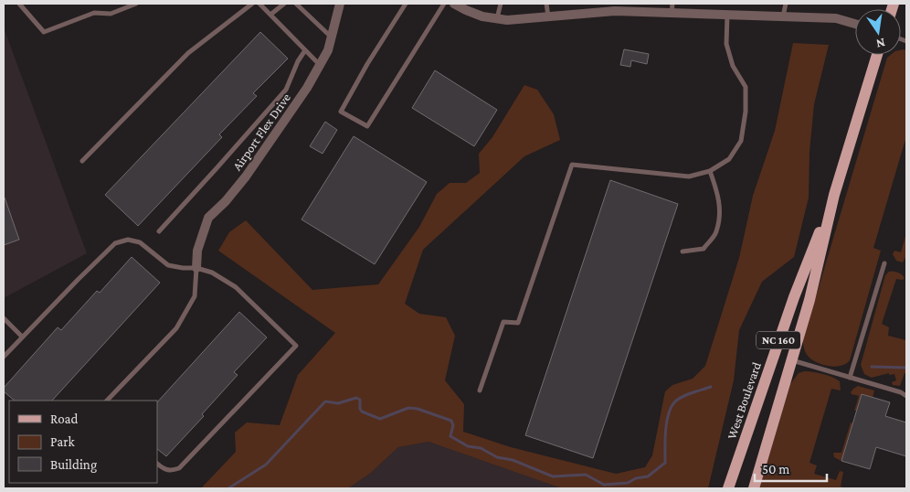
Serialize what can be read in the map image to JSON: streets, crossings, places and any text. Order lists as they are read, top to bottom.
{
  "streets": {
    "main road": ["NC 160", "West Boulevard"],
    "street": ["Airport Flex Drive"]
  },
  "legend": ["Road", "Park", "Building"],
  "scale_bar": "50 m",
  "north": "bottom"
}
